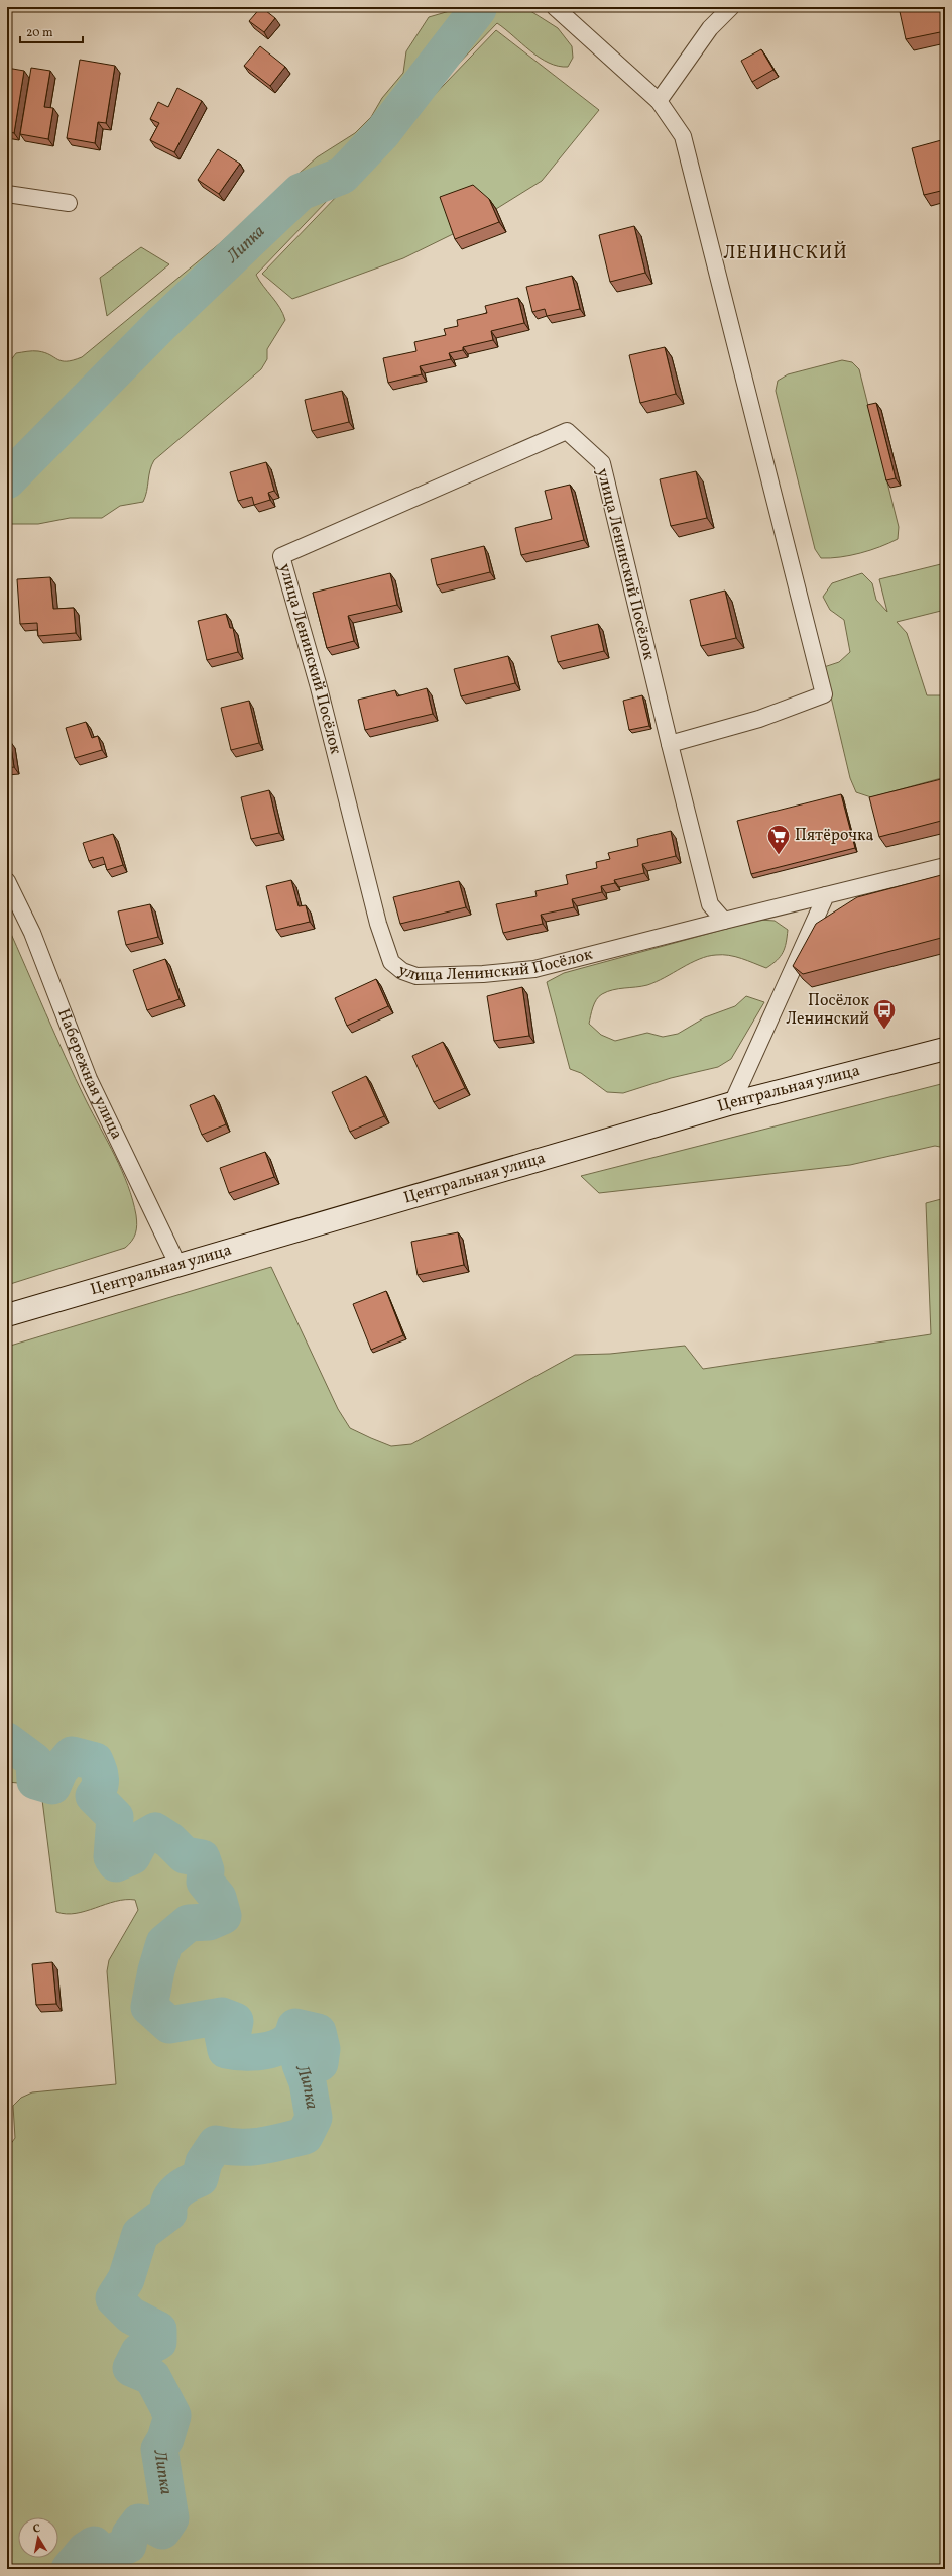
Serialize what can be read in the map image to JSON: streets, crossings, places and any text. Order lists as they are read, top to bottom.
{
  "streets": {
    "main road": ["Центральная улица"],
    "street": ["улица Ленинский Посёлок", "Набережная улица"]
  },
  "crossings": [
    ["Набережная улица", "Центральная улица"]
  ],
  "districts": ["ЛЕНИНСКИЙ"],
  "water": ["Липка"],
  "places": {
    "supermarket": ["Пятёрочка"],
    "bus stop": ["Посёлок Ленинский"]
  },
  "scale_bar": "20 m",
  "north": "top"
}
